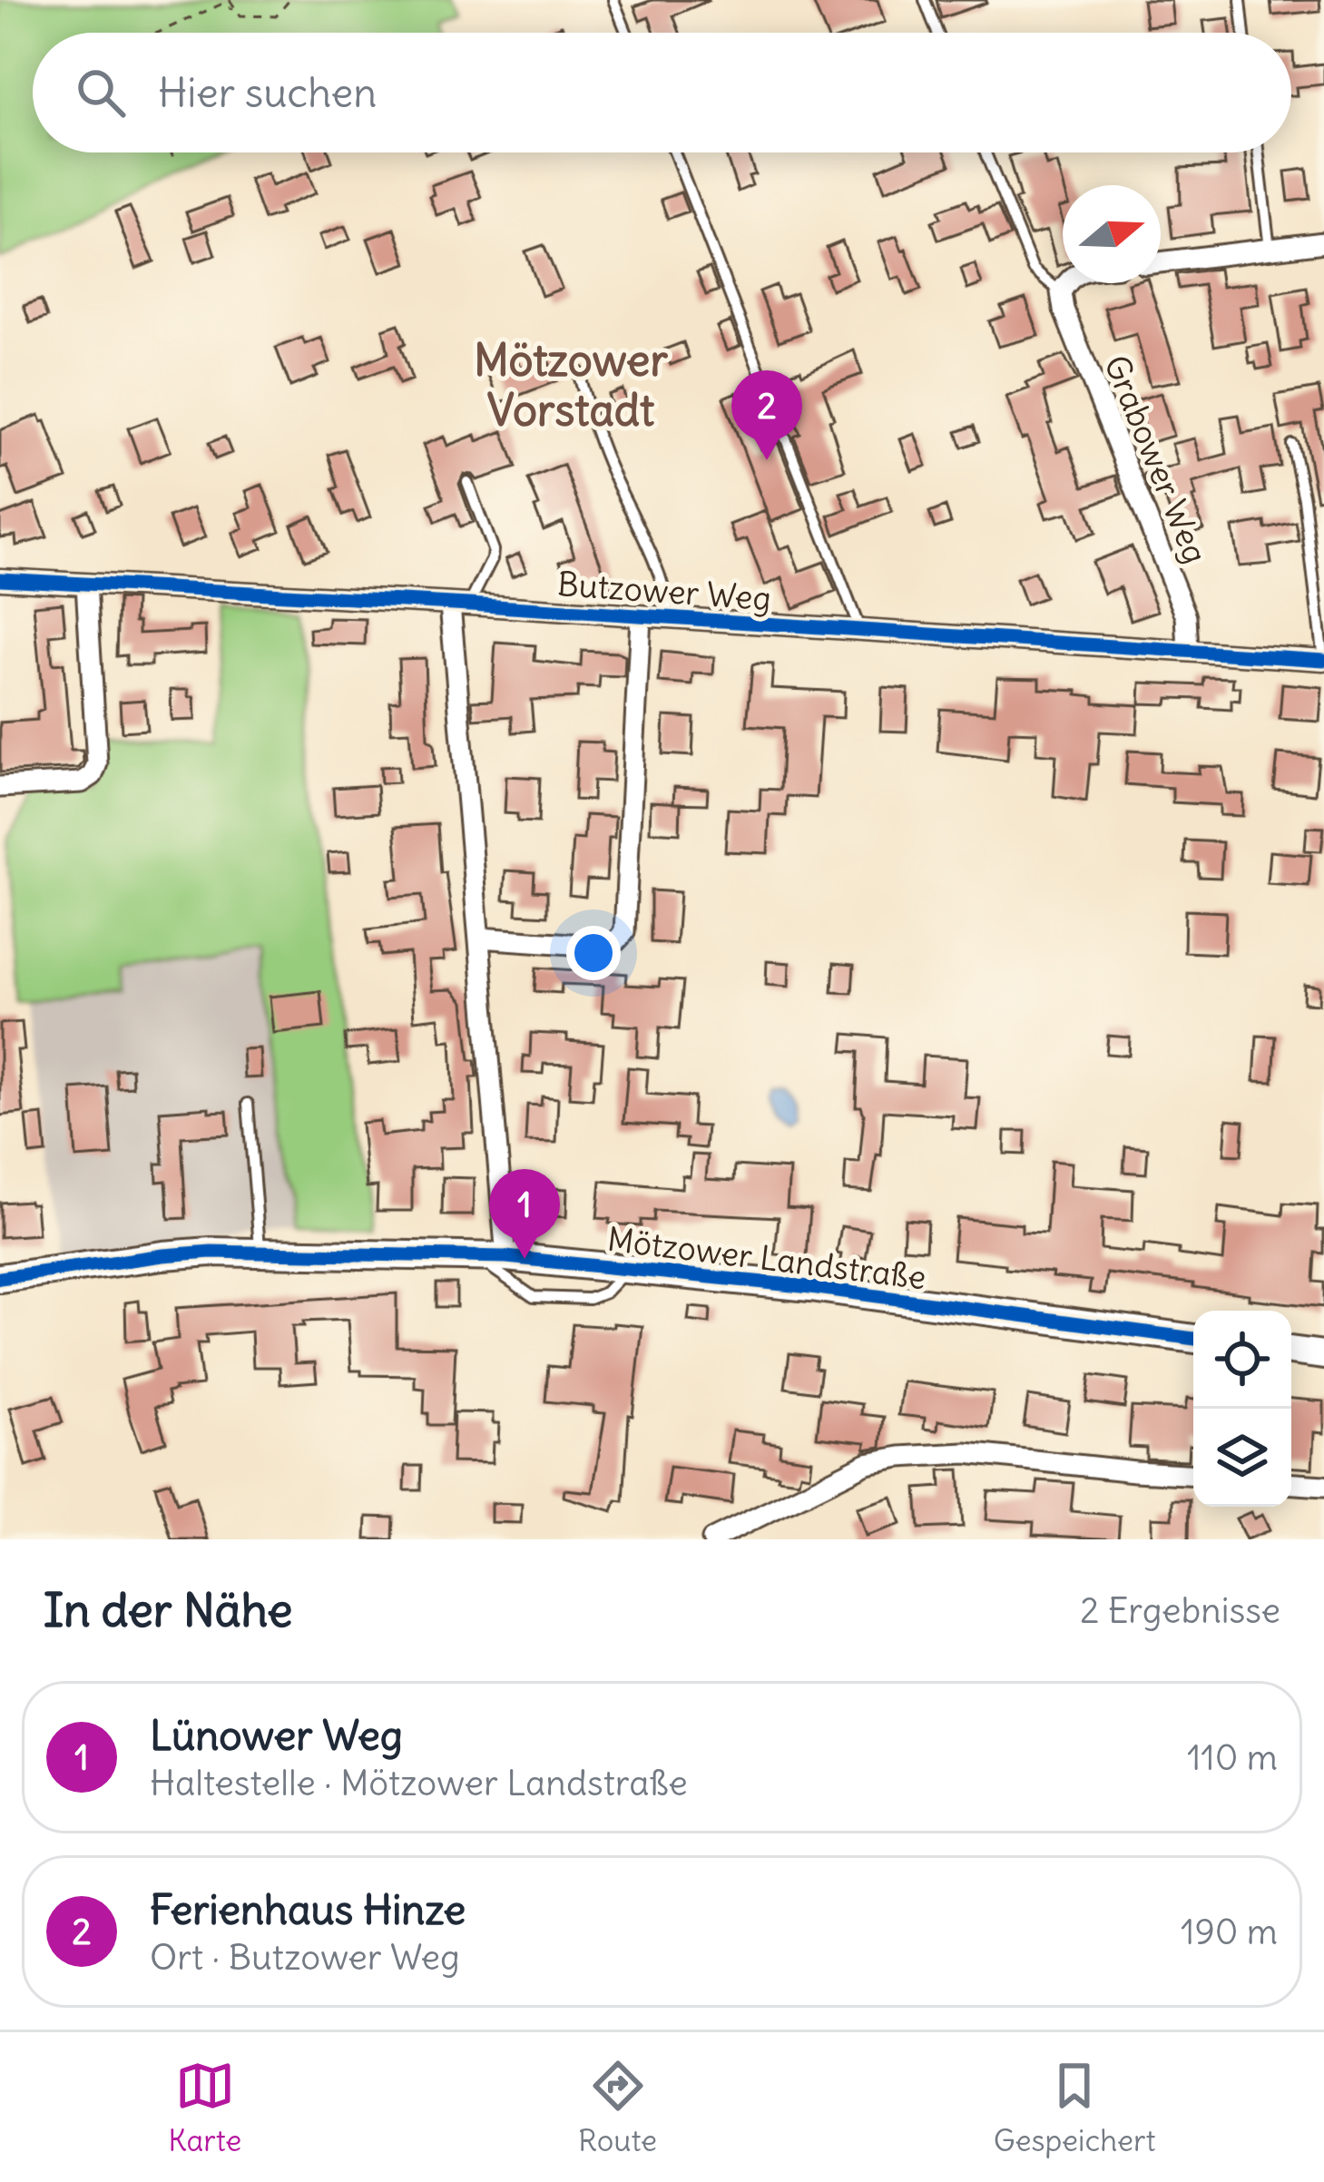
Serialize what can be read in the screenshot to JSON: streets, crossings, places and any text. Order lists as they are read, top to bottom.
{
  "streets": {
    "main road": ["Mötzower Landstraße"],
    "street": ["Grabower Weg", "Butzower Weg"]
  },
  "crossings": [
    ["Grabower Weg", "Butzower Weg"]
  ],
  "districts": ["Mötzower Vorstadt"],
  "north": "right",
  "page": {
    "search": "Hier suchen",
    "pins": ["2", "1"],
    "heading": ["In der Nähe", "2 Ergebnisse"],
    "list": [
      {
        "mark": "1",
        "name": "Lünower Weg",
        "note": "Haltestelle · Mötzower Landstraße",
        "value": "110 m"
      },
      {
        "mark": "2",
        "name": "Ferienhaus Hinze",
        "note": "Ort · Butzower Weg",
        "value": "190 m"
      }
    ],
    "nav": ["Karte", "Route", "Gespeichert"]
  }
}
